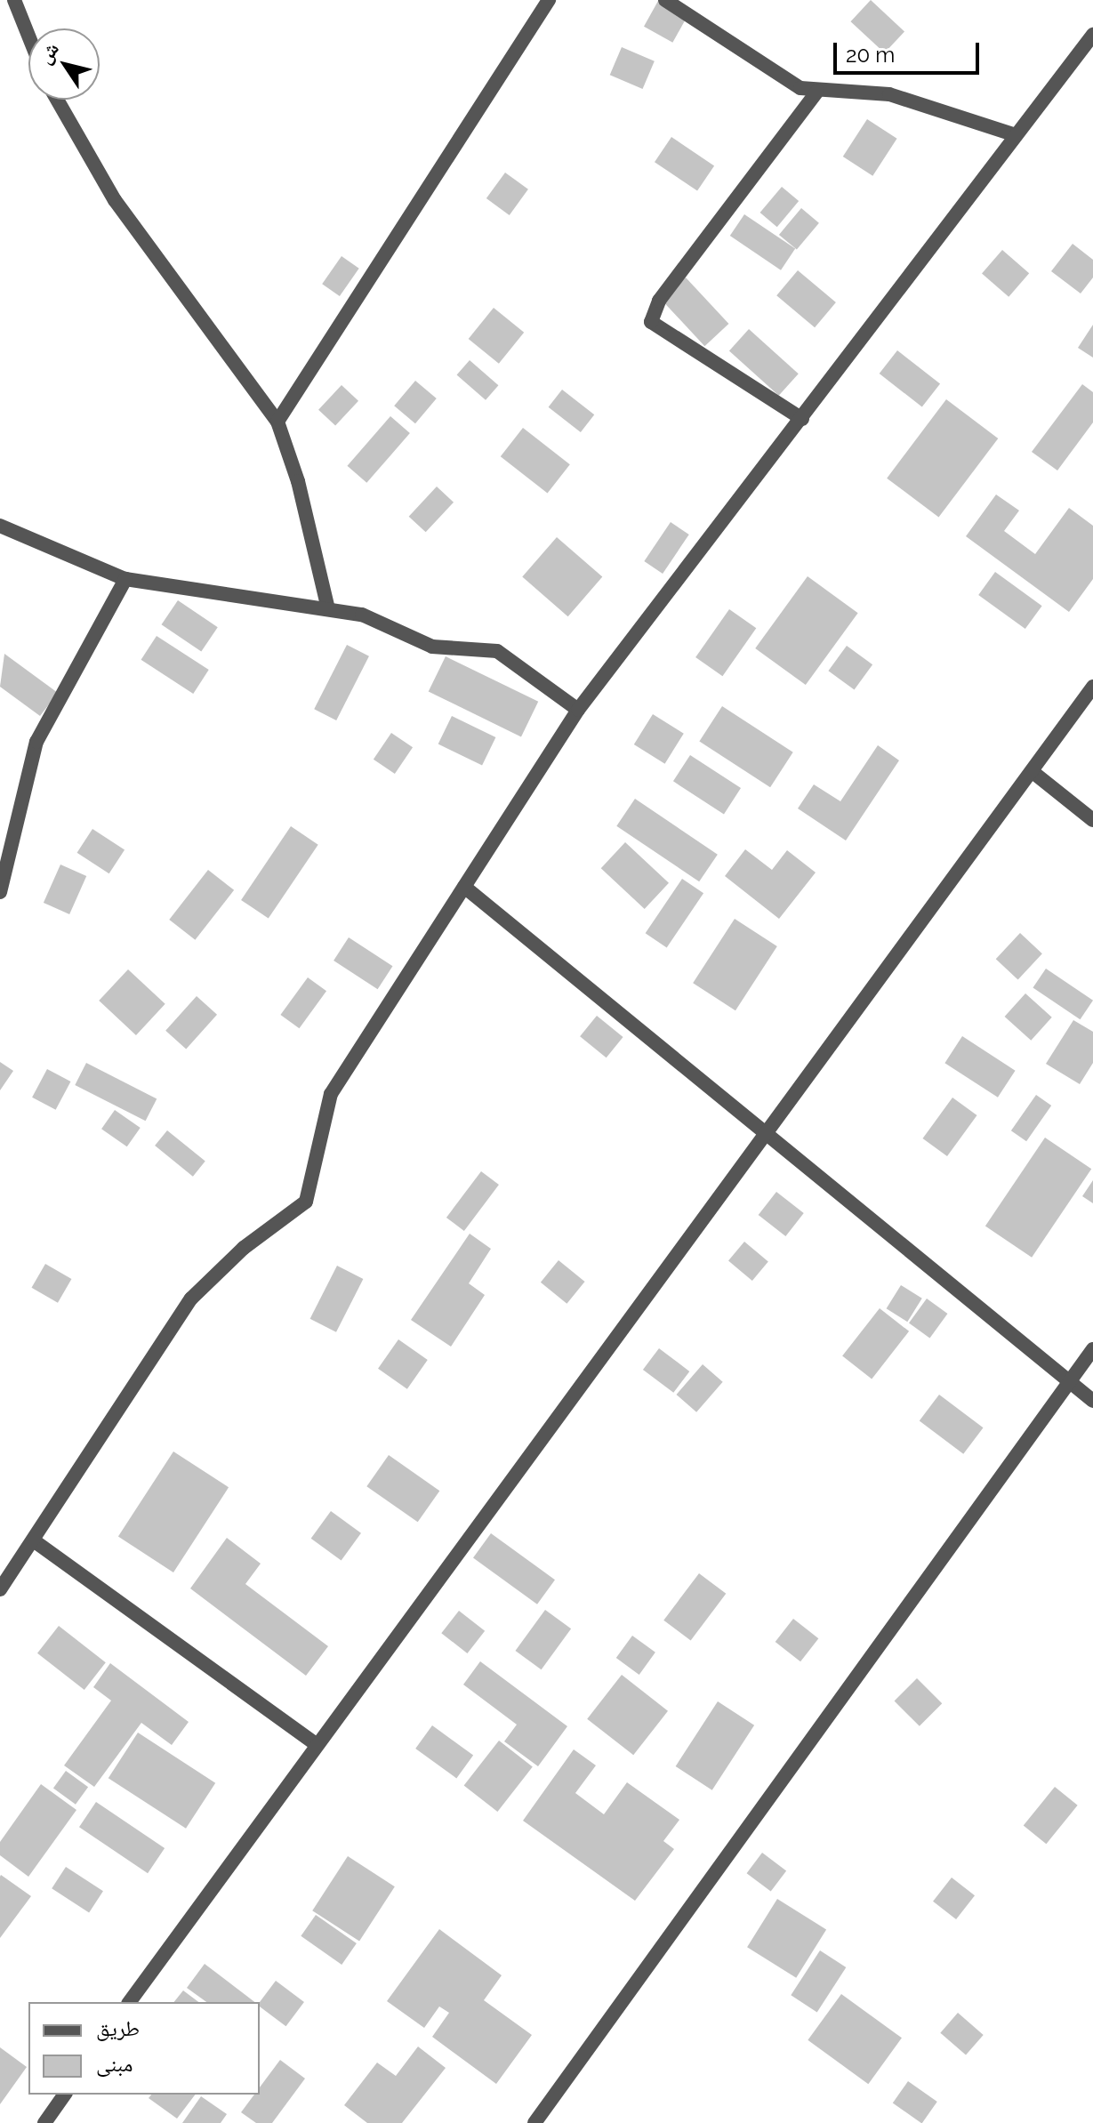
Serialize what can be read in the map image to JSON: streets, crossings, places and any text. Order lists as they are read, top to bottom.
{
  "legend": ["طريق", "مبنى"],
  "scale_bar": "20 m",
  "north": "top left"
}
